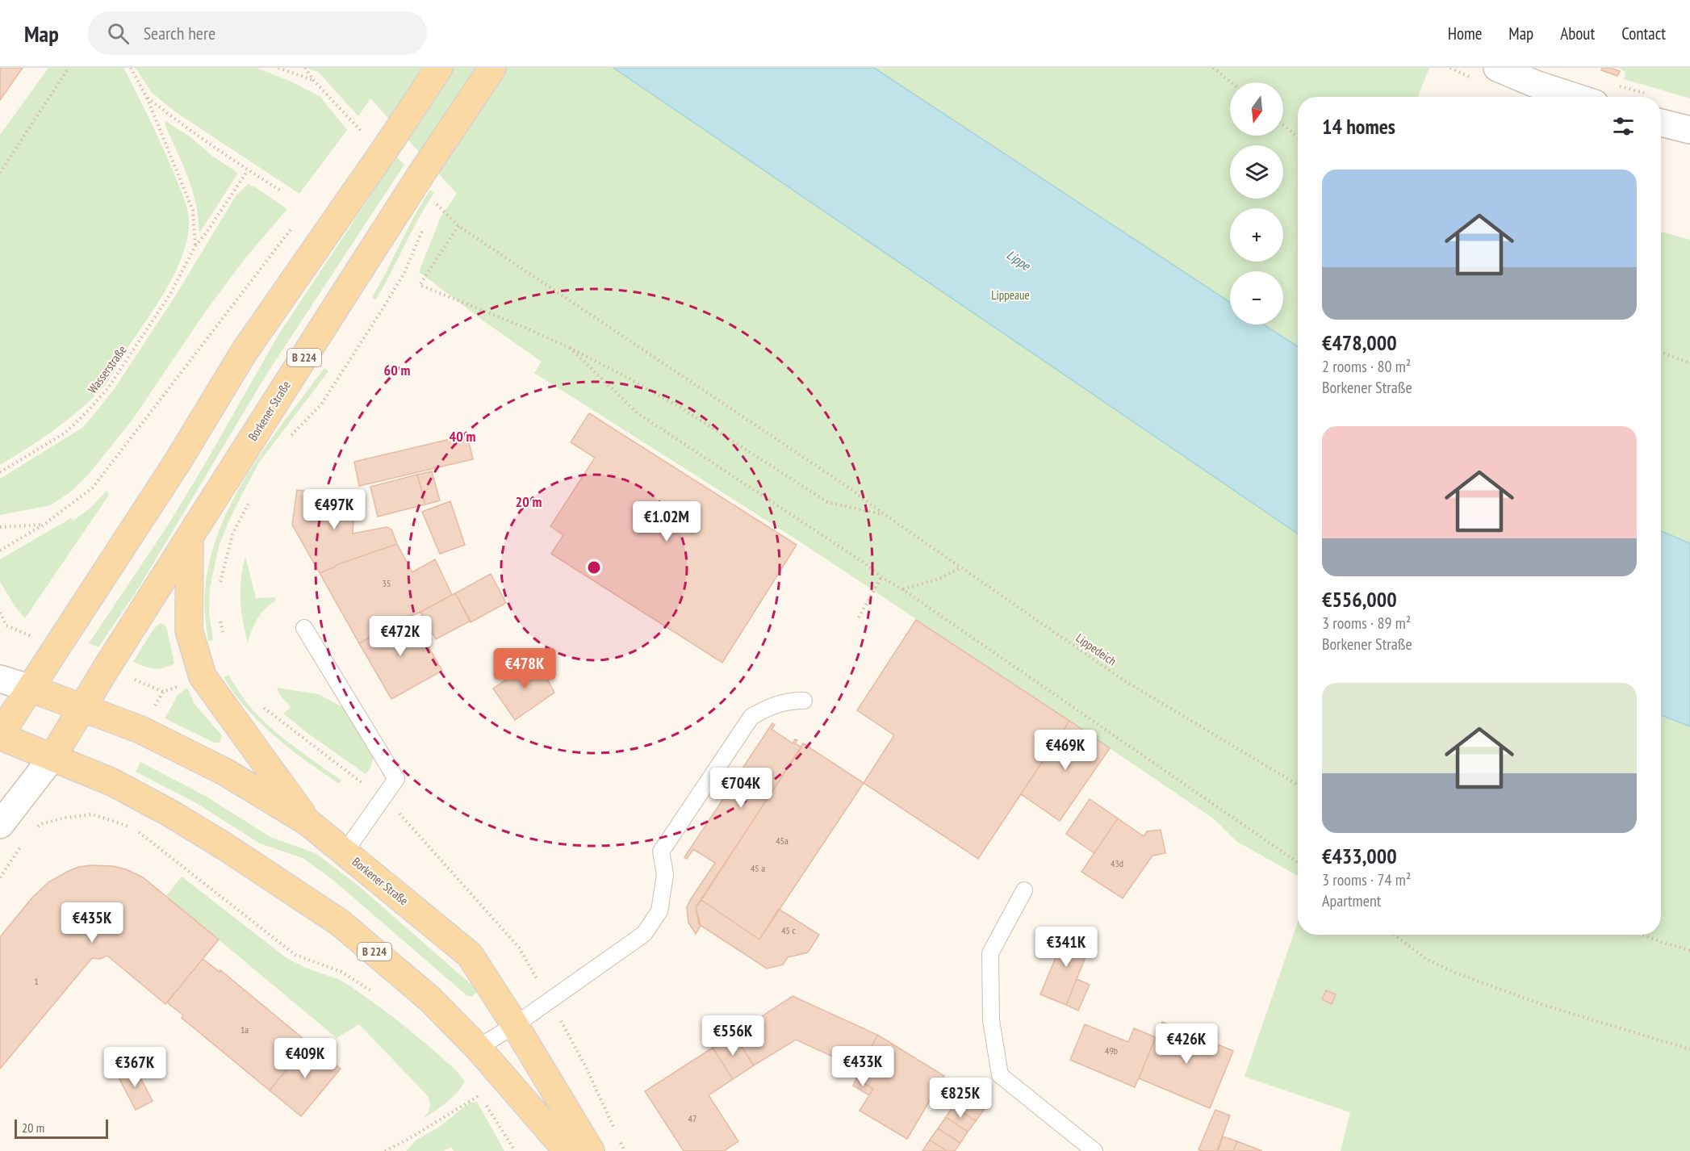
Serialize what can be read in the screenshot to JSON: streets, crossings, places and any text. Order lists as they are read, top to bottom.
{
  "streets": {
    "main road": ["B 224", "Borkener Straße"],
    "path": ["Wasserstraße", "Lippedeich"]
  },
  "crossings": [
    ["B 224", "Borkener Straße"]
  ],
  "water": ["Lippe"],
  "parks": ["Lippeaue"],
  "house_numbers": [
    "35",
    "45a",
    "43d",
    "45 a",
    "45 c",
    "1",
    "1a",
    "49b",
    "47"
  ],
  "scale_bar": "20 m",
  "north": "bottom",
  "page": {
    "header": "Map",
    "search": "Search here",
    "nav": [
      "Home",
      "Map",
      "About",
      "Contact"
    ],
    "map_buttons": ["+", "−"],
    "heading": "14 homes",
    "list": [
      {
        "name": "€478,000",
        "note": "2 rooms · 80 m² · Borkener Straße"
      },
      {
        "name": "€556,000",
        "note": "3 rooms · 89 m² · Borkener Straße"
      },
      {
        "name": "€433,000",
        "note": "3 rooms · 74 m² · Apartment"
      }
    ],
    "price": [
      "€497K",
      "€1.02M",
      "€472K",
      "€478K",
      "€469K",
      "€704K",
      "€435K",
      "€341K",
      "€556K",
      "€426K",
      "€409K",
      "€433K",
      "€367K",
      "€825K"
    ],
    "scale": "20 m"
  },
  "rings": ["60 m", "40 m", "20 m"]
}
